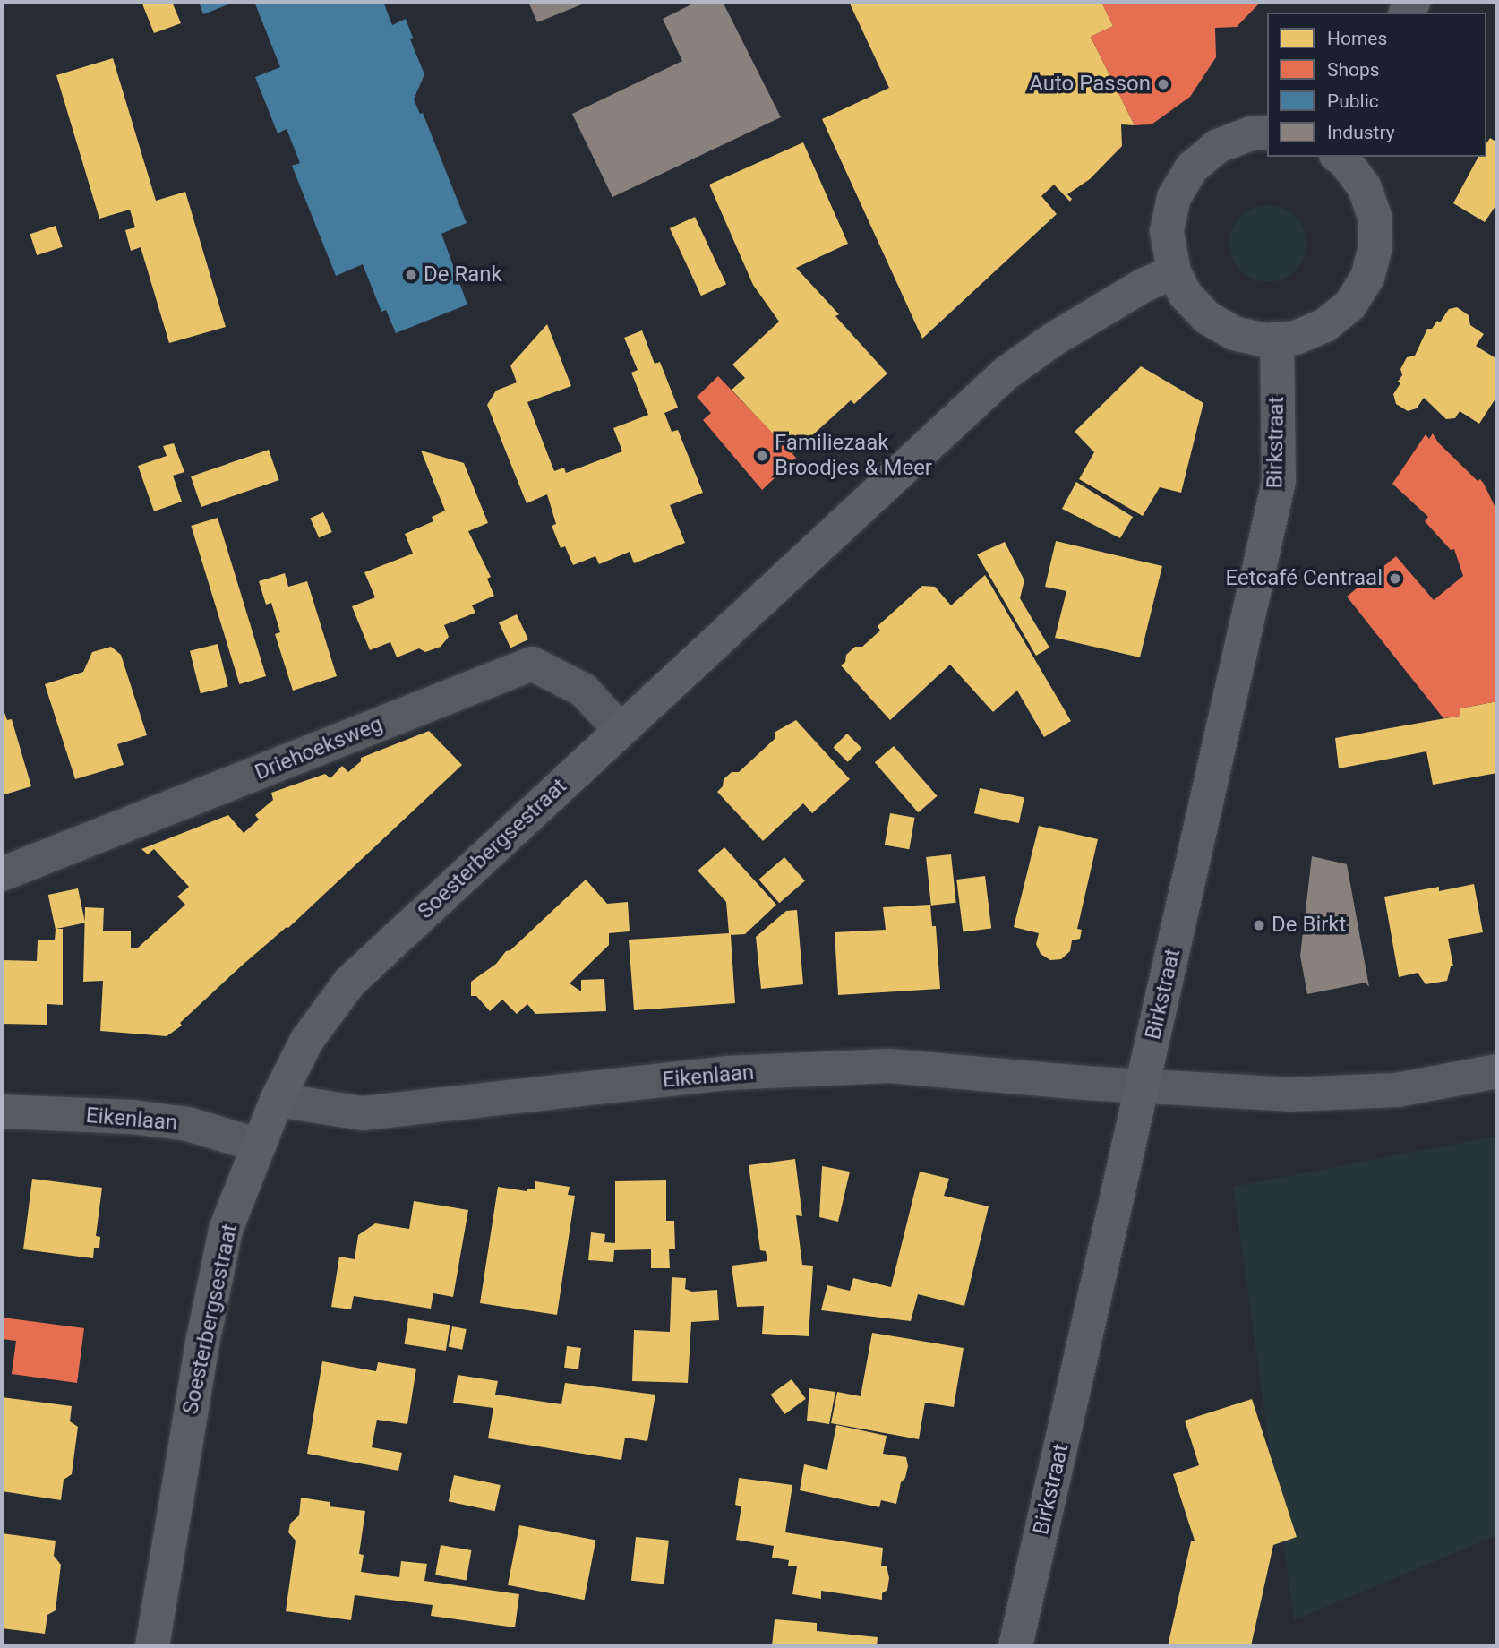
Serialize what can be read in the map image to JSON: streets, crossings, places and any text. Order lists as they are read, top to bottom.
{
  "streets": {
    "main road": ["Birkstraat", "Soesterbergsestraat"],
    "street": ["Driehoeksweg", "Eikenlaan"]
  },
  "crossings": [
    ["Birkstraat", "Eikenlaan"],
    ["Driehoeksweg", "Soesterbergsestraat"],
    ["Soesterbergsestraat", "Eikenlaan"]
  ],
  "places": [
    "Auto Passon",
    "De Rank",
    "Familiezaak Broodjes & Meer",
    "Eetcafé Centraal",
    "De Birkt"
  ],
  "legend": [
    "Homes",
    "Shops",
    "Public",
    "Industry"
  ]
}
